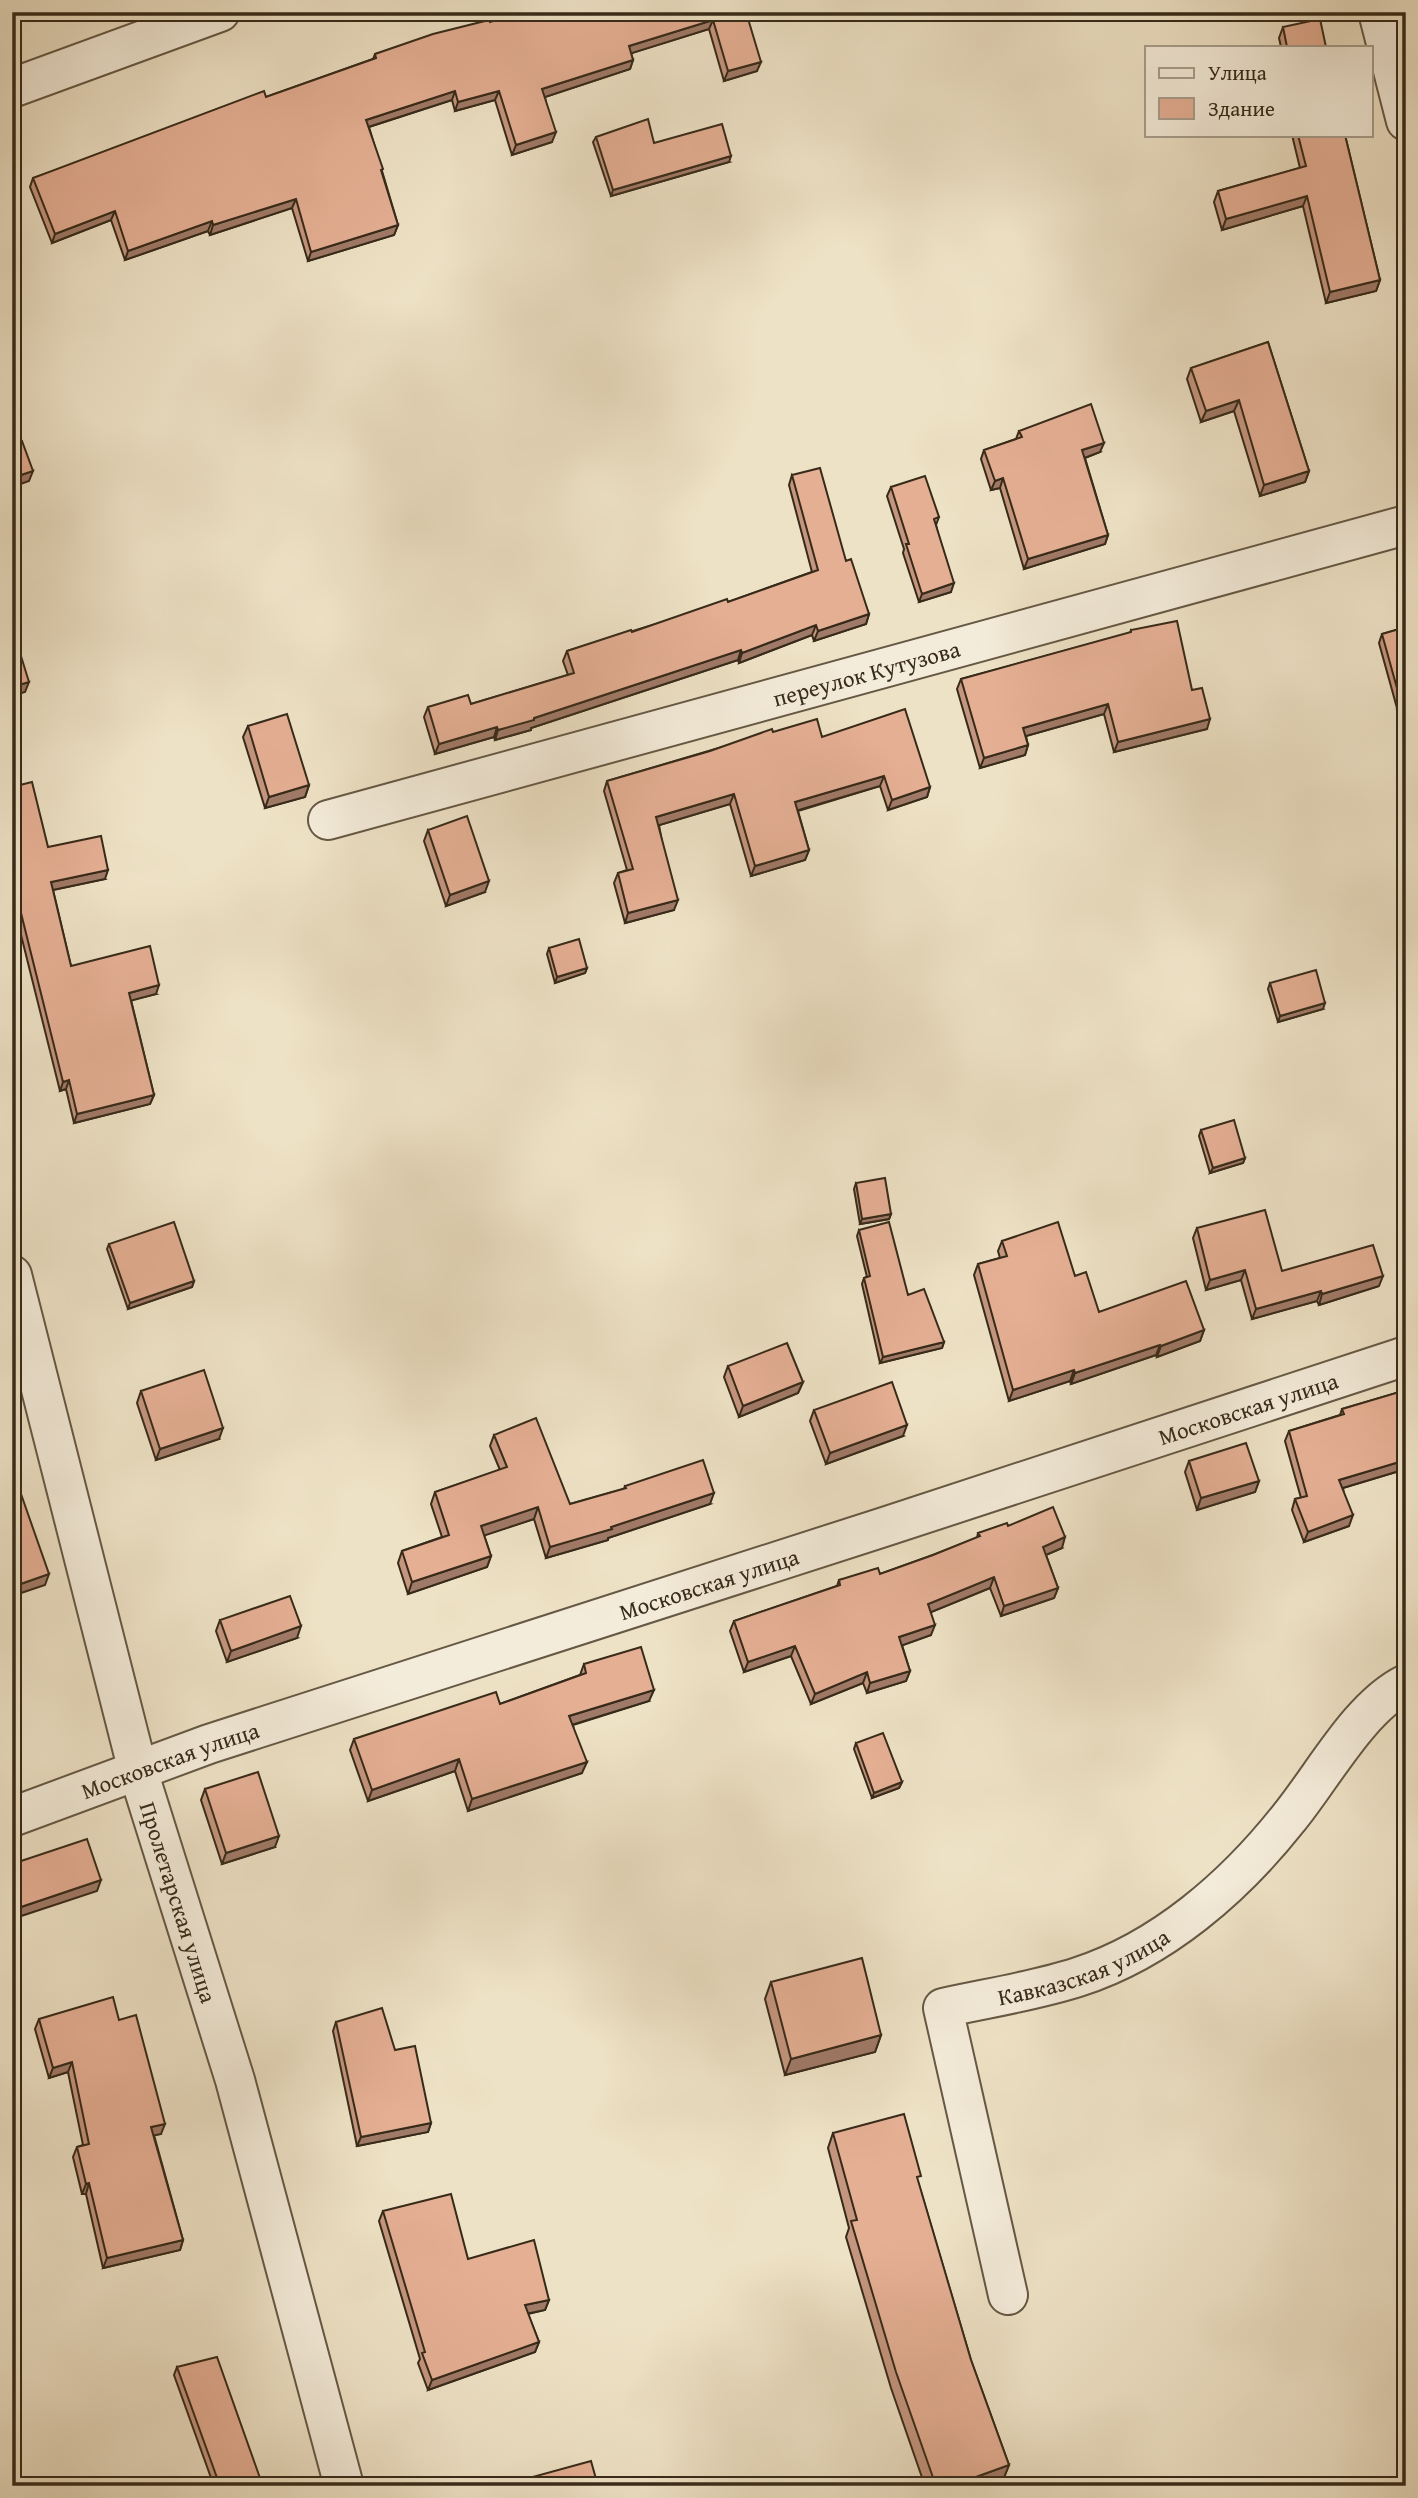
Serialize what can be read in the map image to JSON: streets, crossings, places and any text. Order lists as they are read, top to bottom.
{
  "streets": {
    "street": [
      "переулок Кутузова",
      "Московская улица",
      "Пролетарская улица",
      "Кавказская улица"
    ]
  },
  "crossings": [
    ["Московская улица", "Пролетарская улица"]
  ],
  "legend": ["Улица", "Здание"]
}
